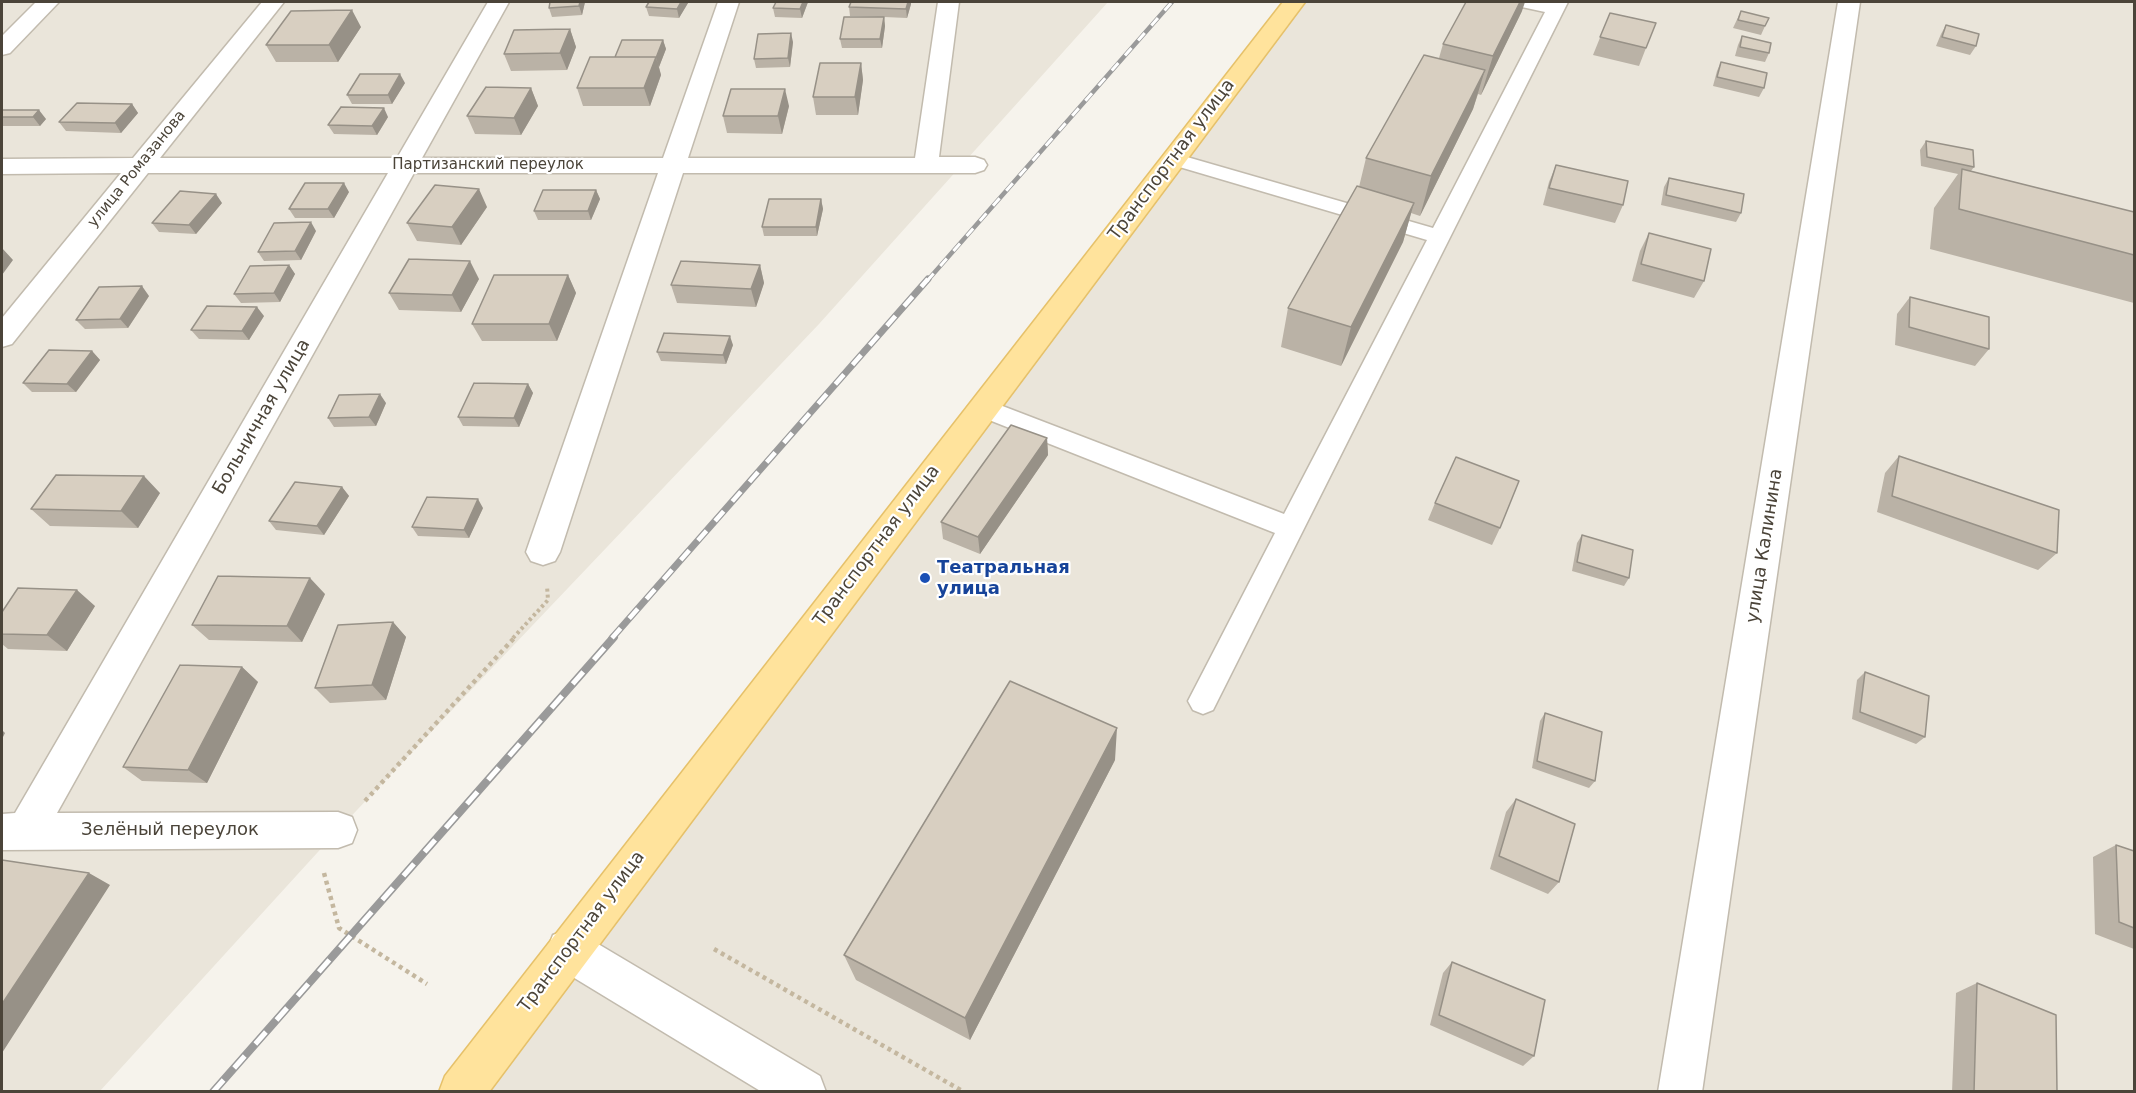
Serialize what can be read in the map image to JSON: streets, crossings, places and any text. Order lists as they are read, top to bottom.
{
  "streets": {
    "main road": ["Транспортная улица"],
    "street": [
      "Партизанский переулок",
      "улица Ромазанова",
      "Больничная улица",
      "улица Калинина",
      "Зелёный переулок"
    ]
  },
  "crossings": [
    ["Партизанский переулок", "улица Ромазанова"],
    ["Партизанский переулок", "Больничная улица"],
    ["Больничная улица", "Зелёный переулок"]
  ],
  "places": ["Театральная улица"]
}
